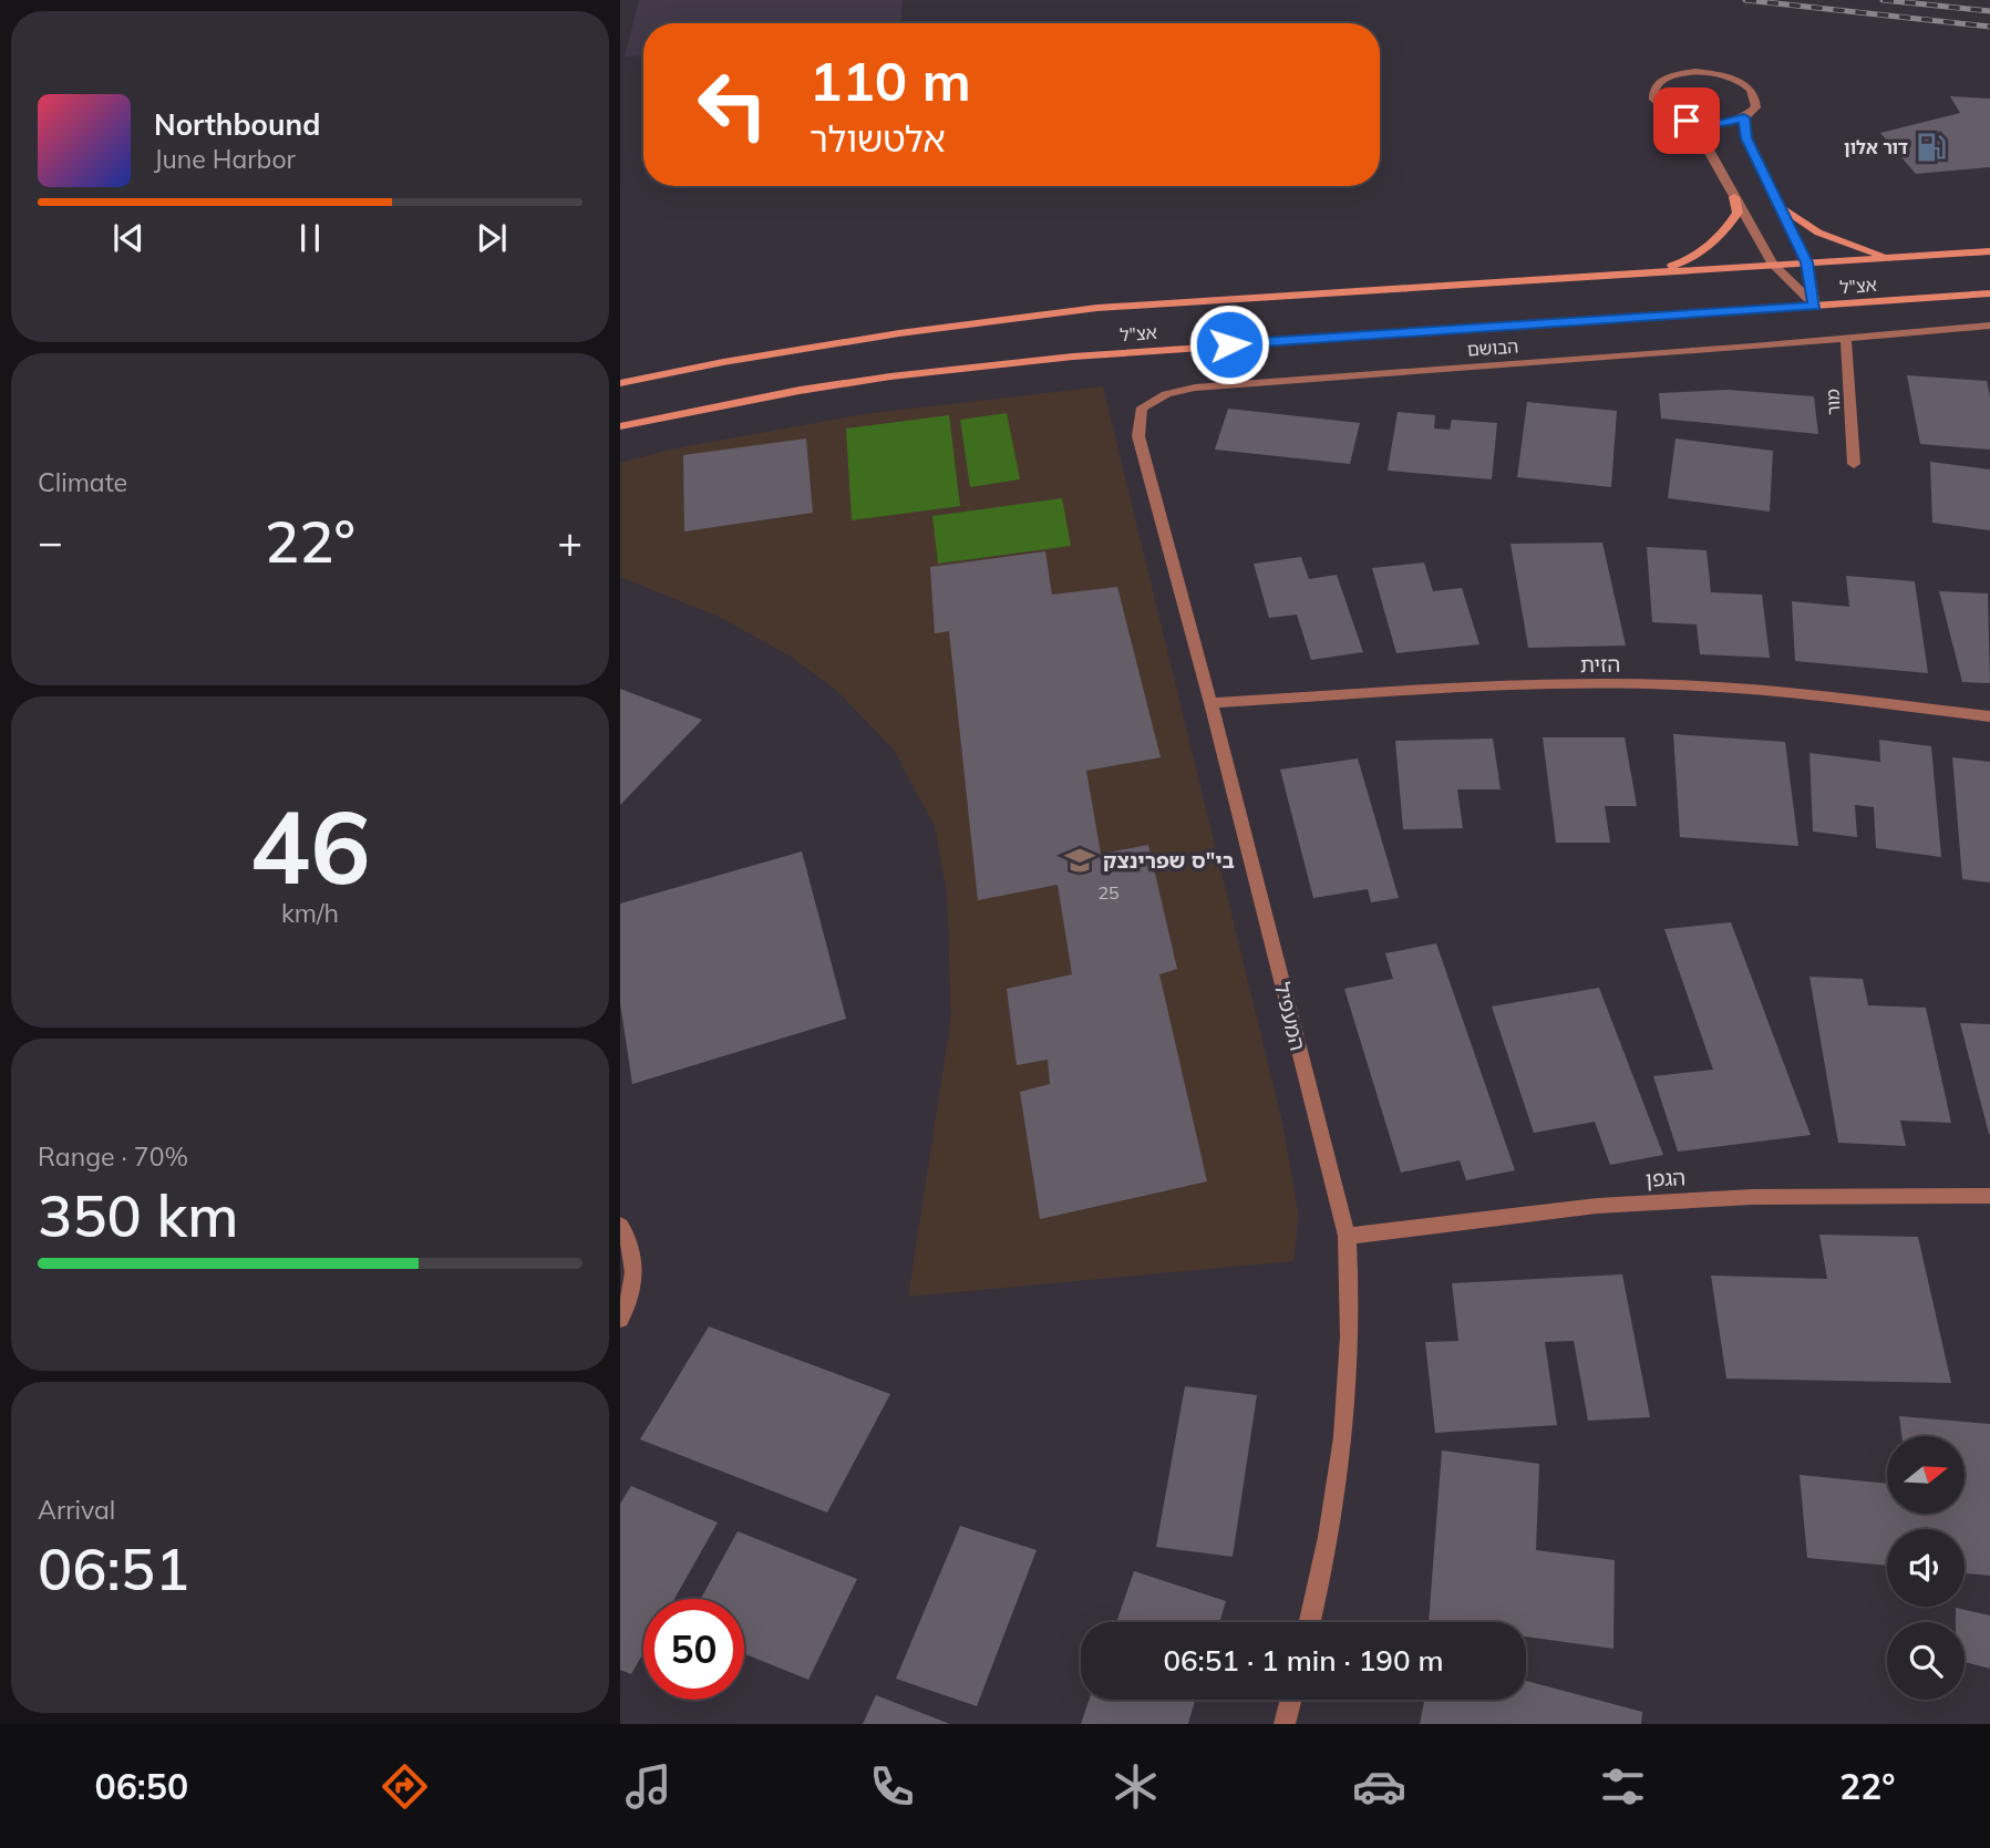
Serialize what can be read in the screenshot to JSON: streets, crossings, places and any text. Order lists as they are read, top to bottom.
{
  "streets": {
    "main road": ["אצ\"ל"],
    "street": [
      "הבושם",
      "מור",
      "הזית",
      "המעפיל",
      "הגפן"
    ]
  },
  "crossings": [
    ["הבושם", "מור"],
    ["הבושם", "המעפיל"],
    ["הזית", "המעפיל"],
    ["המעפיל", "הגפן"]
  ],
  "places": {
    "fuel station": ["דור אלון"],
    "school or university": ["בי\"ס שפרינצק"]
  },
  "house_numbers": ["25"],
  "north": "right",
  "page": {
    "turn": ["110 m", "אלטשולר"],
    "song": ["Northbound", "June Harbor"],
    "tile": [
      "Climate",
      ["46", "km/h"],
      ["Range · 70%", "350 km"],
      ["Arrival", "06:51"]
    ],
    "heat": ["−", "22°", "+"],
    "limit": "50",
    "trip": "06:51 · 1 min · 190 m",
    "tabs": ["06:50", "22°"]
  }
}
